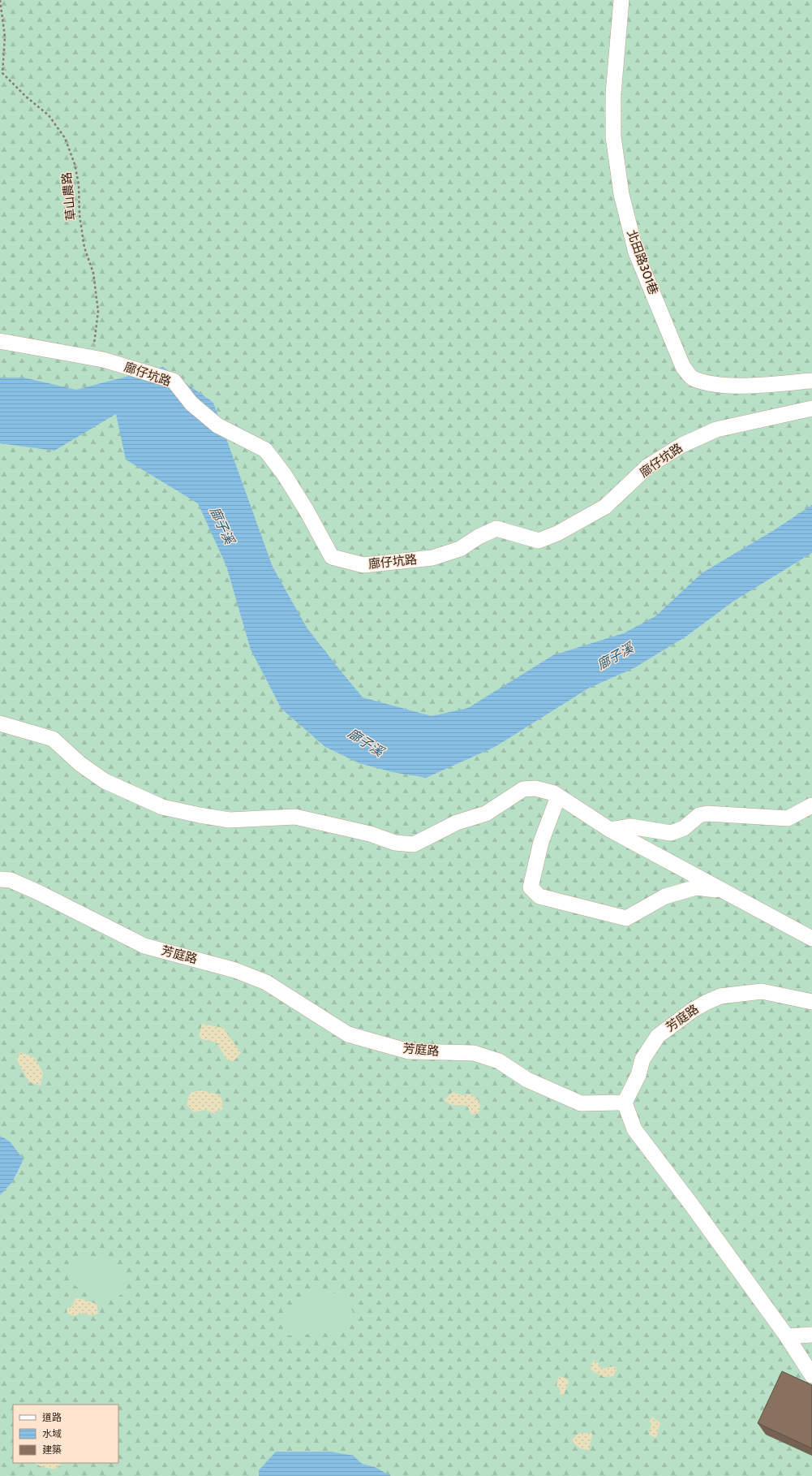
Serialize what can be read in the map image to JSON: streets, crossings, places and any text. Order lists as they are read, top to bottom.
{
  "streets": {
    "street": ["北田路301巷", "廍仔坑路", "芳庭路"],
    "path": ["草山農路"]
  },
  "crossings": [
    ["草山農路", "廍仔坑路"]
  ],
  "water": ["廍子溪"],
  "legend": ["道路", "水域", "建築"]
}
